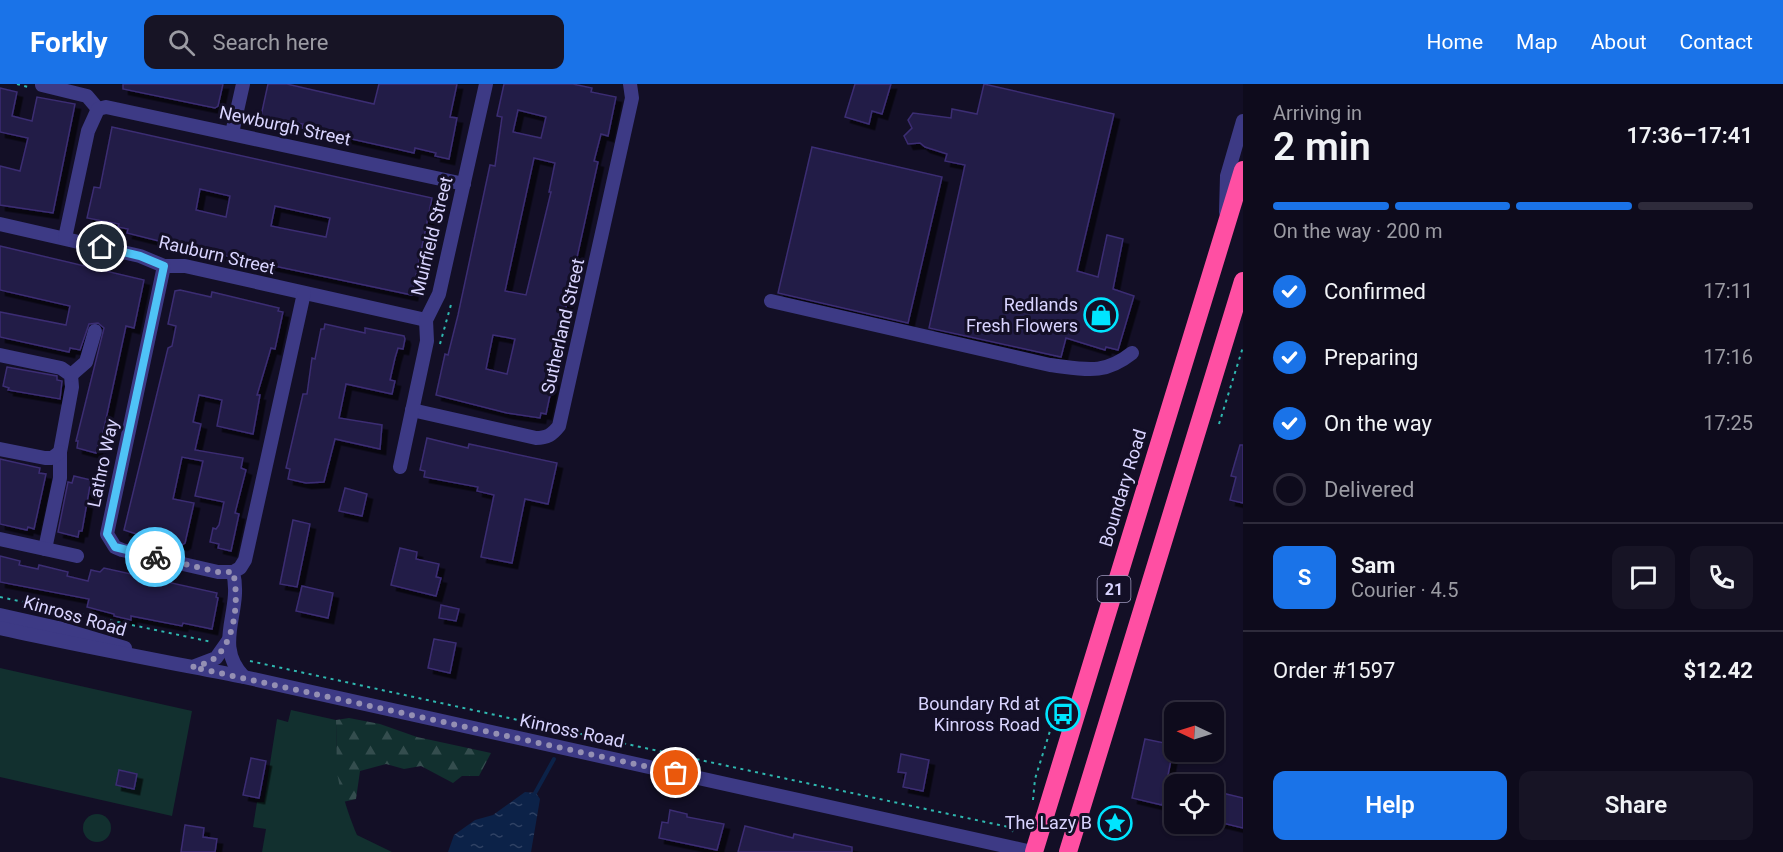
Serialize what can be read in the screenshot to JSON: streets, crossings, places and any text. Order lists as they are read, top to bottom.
{
  "streets": {
    "highway": ["Boundary Road", "21"],
    "street": [
      "Newburgh Street",
      "Muirfield Street",
      "Rauburn Street",
      "Sutherland Street",
      "Lathro Way",
      "Kinross Road"
    ]
  },
  "crossings": [
    ["Newburgh Street", "Muirfield Street"],
    ["Muirfield Street", "Rauburn Street"],
    ["Muirfield Street", "Sutherland Street"],
    ["Rauburn Street", "Lathro Way"],
    ["Boundary Road", "Kinross Road"]
  ],
  "places": {
    "shop": ["Redlands Fresh Flowers"],
    "bus stop": ["Boundary Rd at Kinross Road"],
    "place": ["The Lazy B"]
  },
  "north": "left",
  "page": {
    "header": "Forkly",
    "search": "Search here",
    "nav": [
      "Home",
      "Map",
      "About",
      "Contact"
    ],
    "heading": ["2 min", "Arriving in", "17:36–17:41"],
    "panel": [
      "Sam",
      "Courier · 4.5",
      "Order #1597",
      "$12.42"
    ],
    "bar": "On the way · 200 m",
    "list": [
      ["Confirmed", "17:11"],
      ["Preparing", "17:16"],
      ["On the way", "17:25"],
      "Delivered"
    ],
    "round": "S",
    "buttons": ["Help", "Share"]
  }
}
